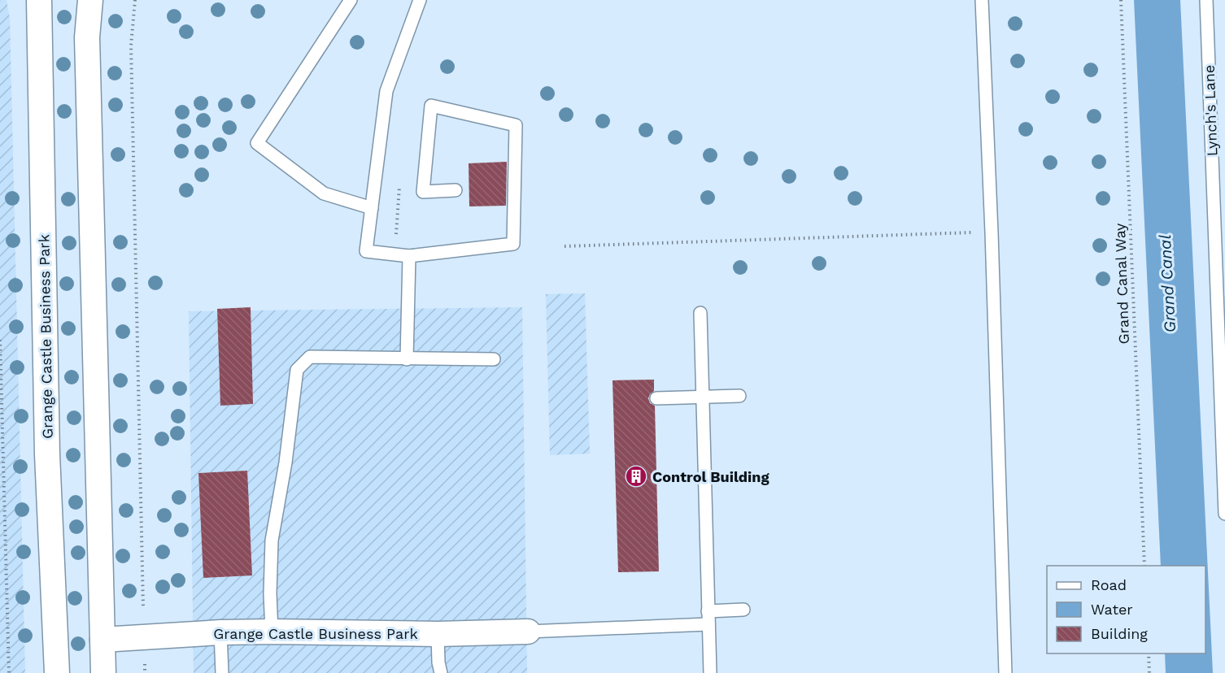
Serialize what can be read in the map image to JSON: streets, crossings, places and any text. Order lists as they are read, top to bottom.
{
  "streets": {
    "street": ["Grange Castle Business Park"],
    "lane": ["Lynch's Lane"],
    "path": ["Grand Canal Way"]
  },
  "water": ["Grand Canal"],
  "places": {
    "building": ["Control Building"]
  },
  "legend": ["Road", "Water", "Building"]
}
